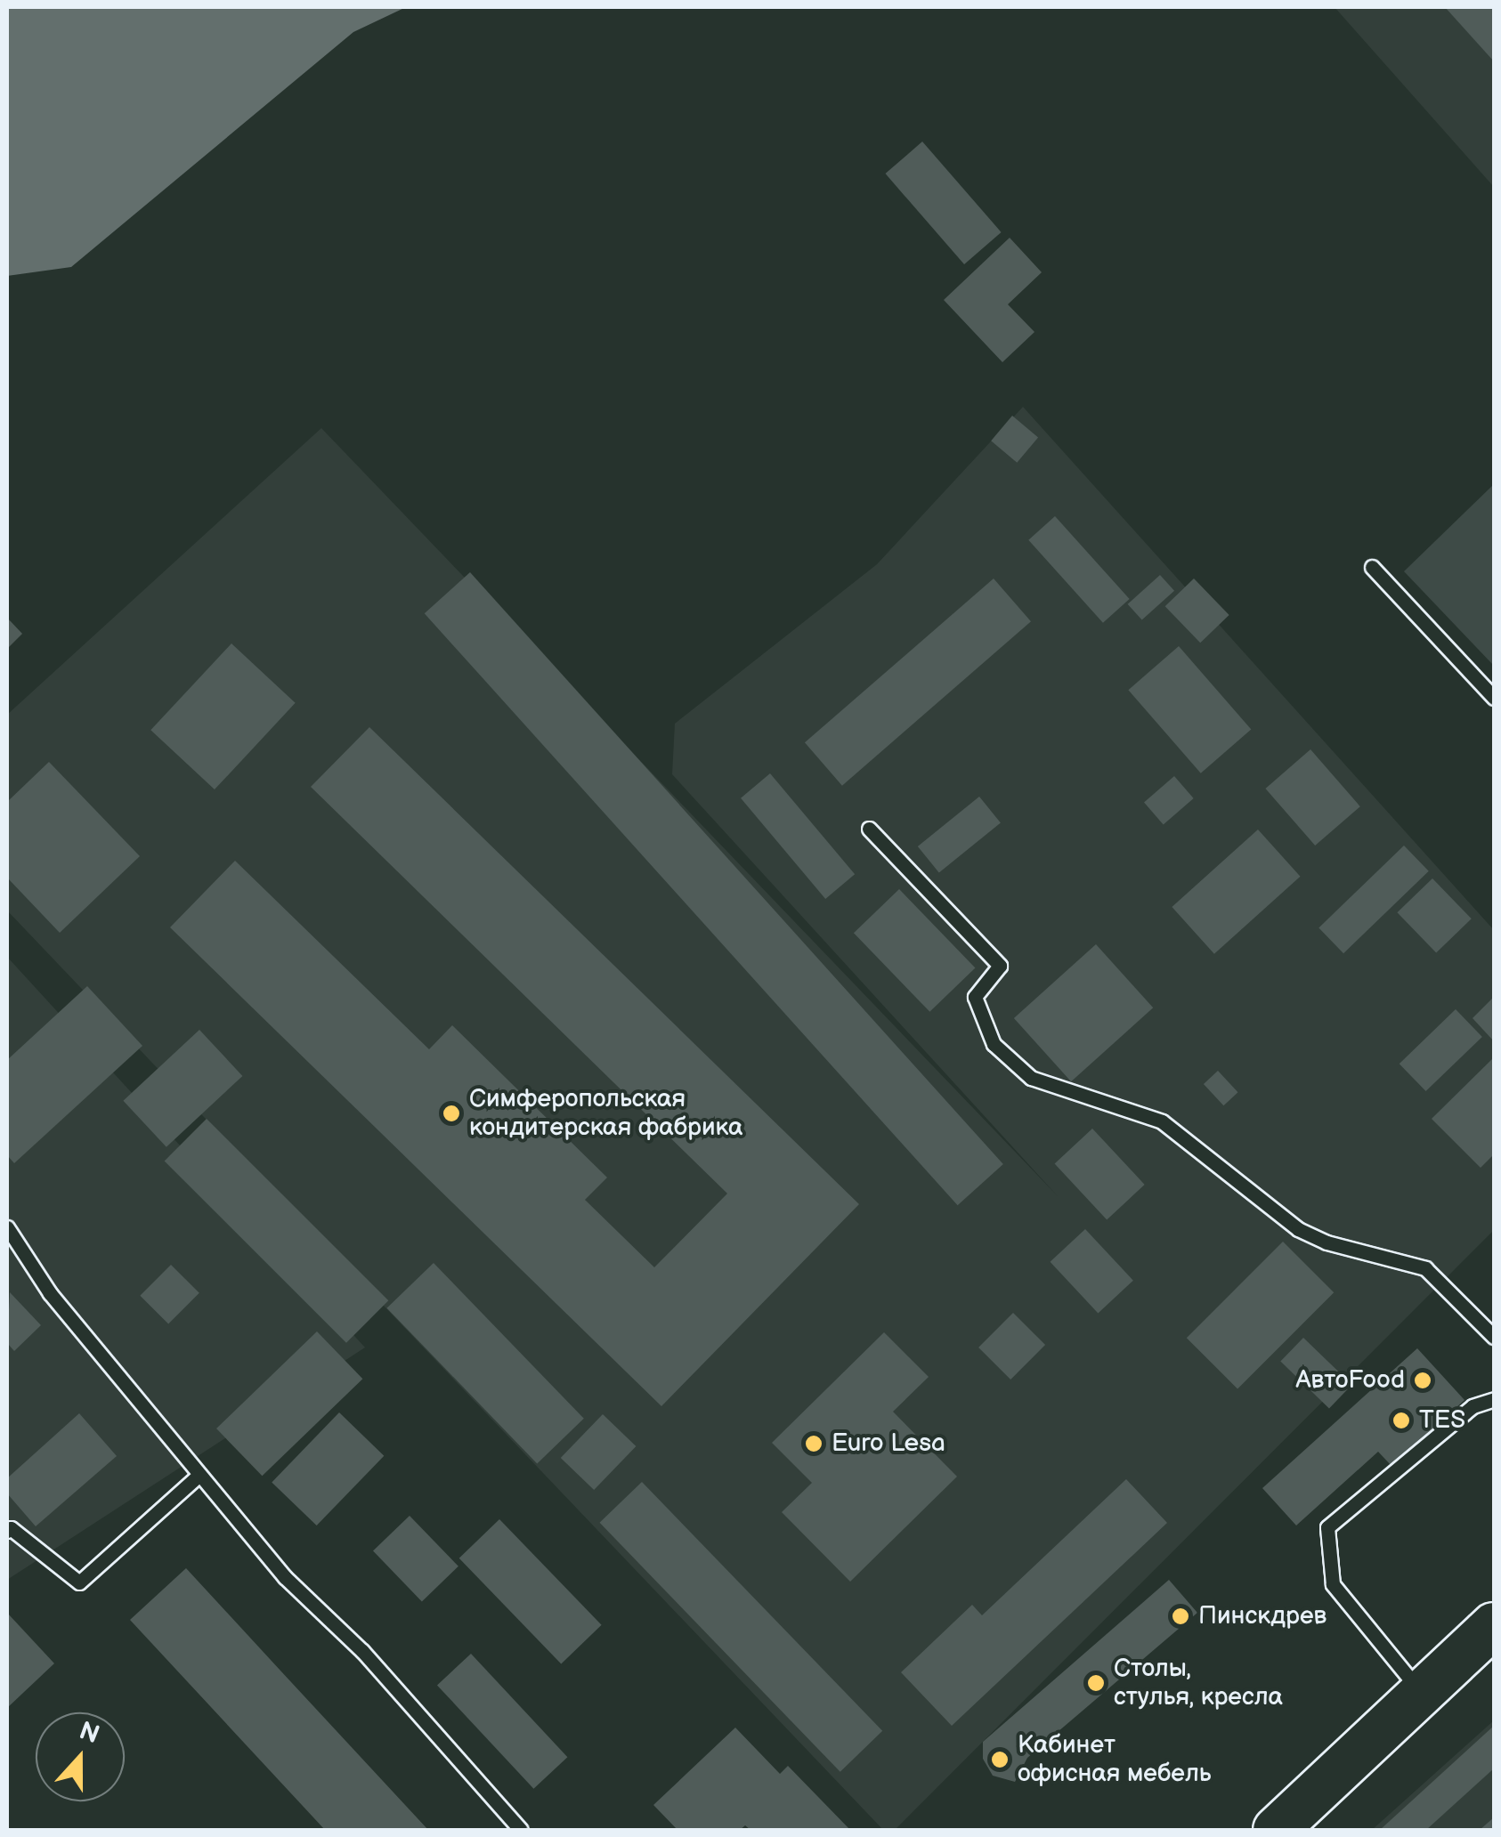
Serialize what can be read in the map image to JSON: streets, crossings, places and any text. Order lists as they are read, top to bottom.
{
  "places": [
    "Симферопольская кондитерская фабрика",
    "АвтоFood",
    "TES",
    "Euro Lesa",
    "Пинскдрев",
    "Столы, стулья, кресла",
    "Кабинет офисная мебель"
  ],
  "north": "top"
}
